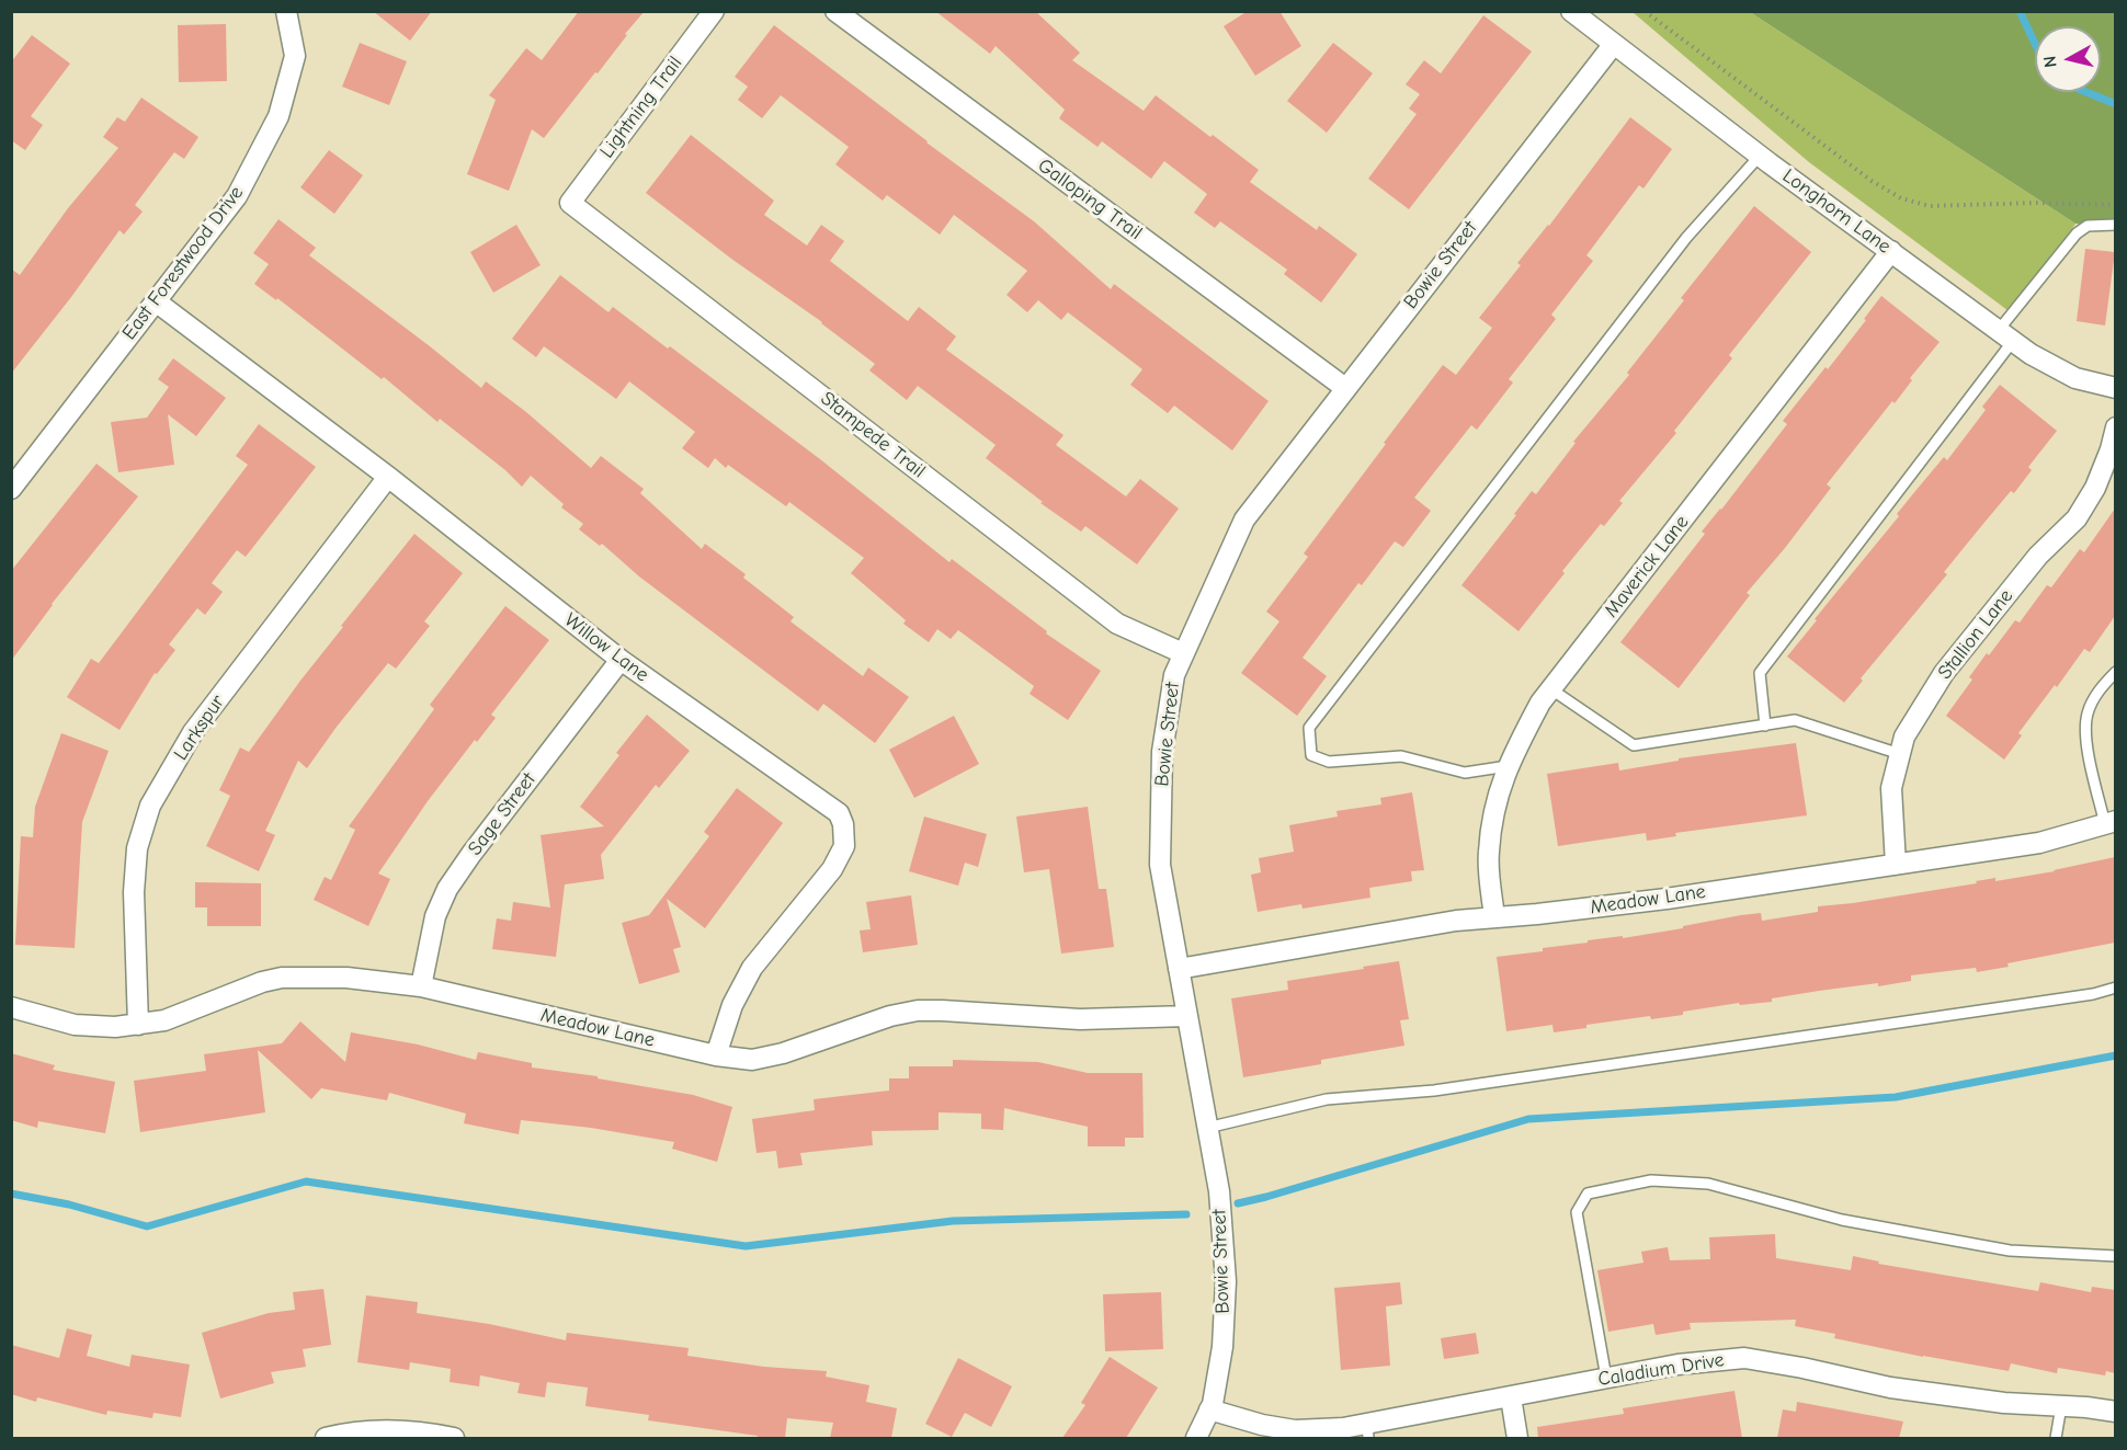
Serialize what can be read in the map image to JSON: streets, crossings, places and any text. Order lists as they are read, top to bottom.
{
  "streets": {
    "street": [
      "Lightning Trail",
      "Galloping Trail",
      "Longhorn Lane",
      "East Forestwood Drive",
      "Bowie Street",
      "Stampede Trail",
      "Maverick Lane",
      "Stallion Lane",
      "Willow Lane",
      "Larkspur",
      "Sage Street",
      "Meadow Lane",
      "Caladium Drive"
    ]
  },
  "crossings": [
    ["Lightning Trail", "Stampede Trail"],
    ["Galloping Trail", "Bowie Street"],
    ["Longhorn Lane", "Bowie Street"],
    ["Longhorn Lane", "Maverick Lane"],
    ["East Forestwood Drive", "Willow Lane"],
    ["Bowie Street", "Stampede Trail"],
    ["Bowie Street", "Meadow Lane"],
    ["Bowie Street", "Caladium Drive"],
    ["Maverick Lane", "Meadow Lane"],
    ["Stallion Lane", "Meadow Lane"],
    ["Willow Lane", "Larkspur"],
    ["Willow Lane", "Sage Street"],
    ["Willow Lane", "Meadow Lane"],
    ["Larkspur", "Meadow Lane"],
    ["Sage Street", "Meadow Lane"]
  ],
  "north": "left"
}
